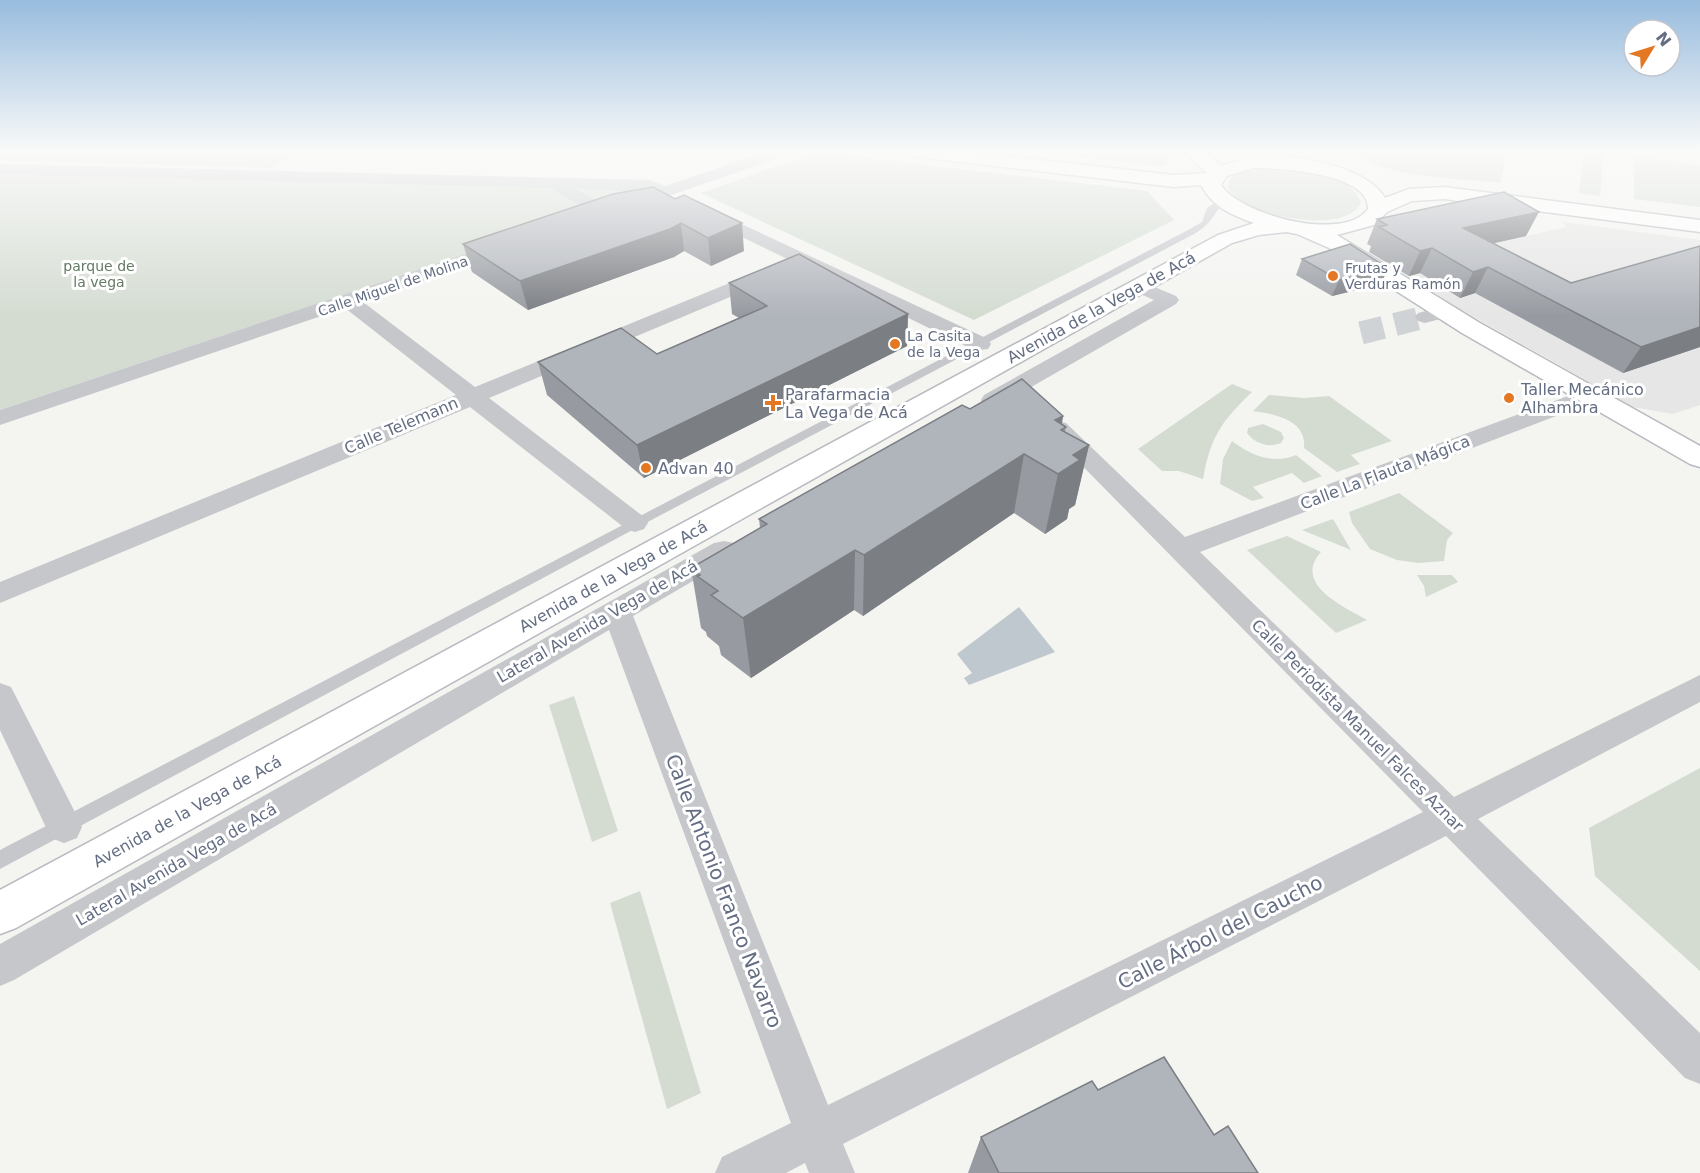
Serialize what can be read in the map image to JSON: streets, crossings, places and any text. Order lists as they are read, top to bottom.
{
  "streets": {
    "main road": ["Avenida de la Vega de Acá"],
    "street": [
      "Calle Miguel de Molina",
      "Calle Telemann",
      "Calle La Flauta Mágica",
      "Lateral Avenida Vega de Acá",
      "Calle Periodista Manuel Falces Aznar",
      "Calle Antonio Franco Navarro",
      "Calle Árbol del Caucho"
    ]
  },
  "crossings": [
    ["Calle La Flauta Mágica", "Calle Periodista Manuel Falces Aznar"],
    ["Lateral Avenida Vega de Acá", "Calle Antonio Franco Navarro"],
    ["Calle Periodista Manuel Falces Aznar", "Calle Árbol del Caucho"],
    ["Calle Antonio Franco Navarro", "Calle Árbol del Caucho"]
  ],
  "parks": ["parque de la vega"],
  "places": {
    "other": [
      "Frutas y Verduras Ramón",
      "La Casita de la Vega",
      "Taller Mecánico Alhambra",
      "Advan 40"
    ],
    "health": ["Parafarmacia La Vega de Acá"]
  },
  "north": "top right"
}
